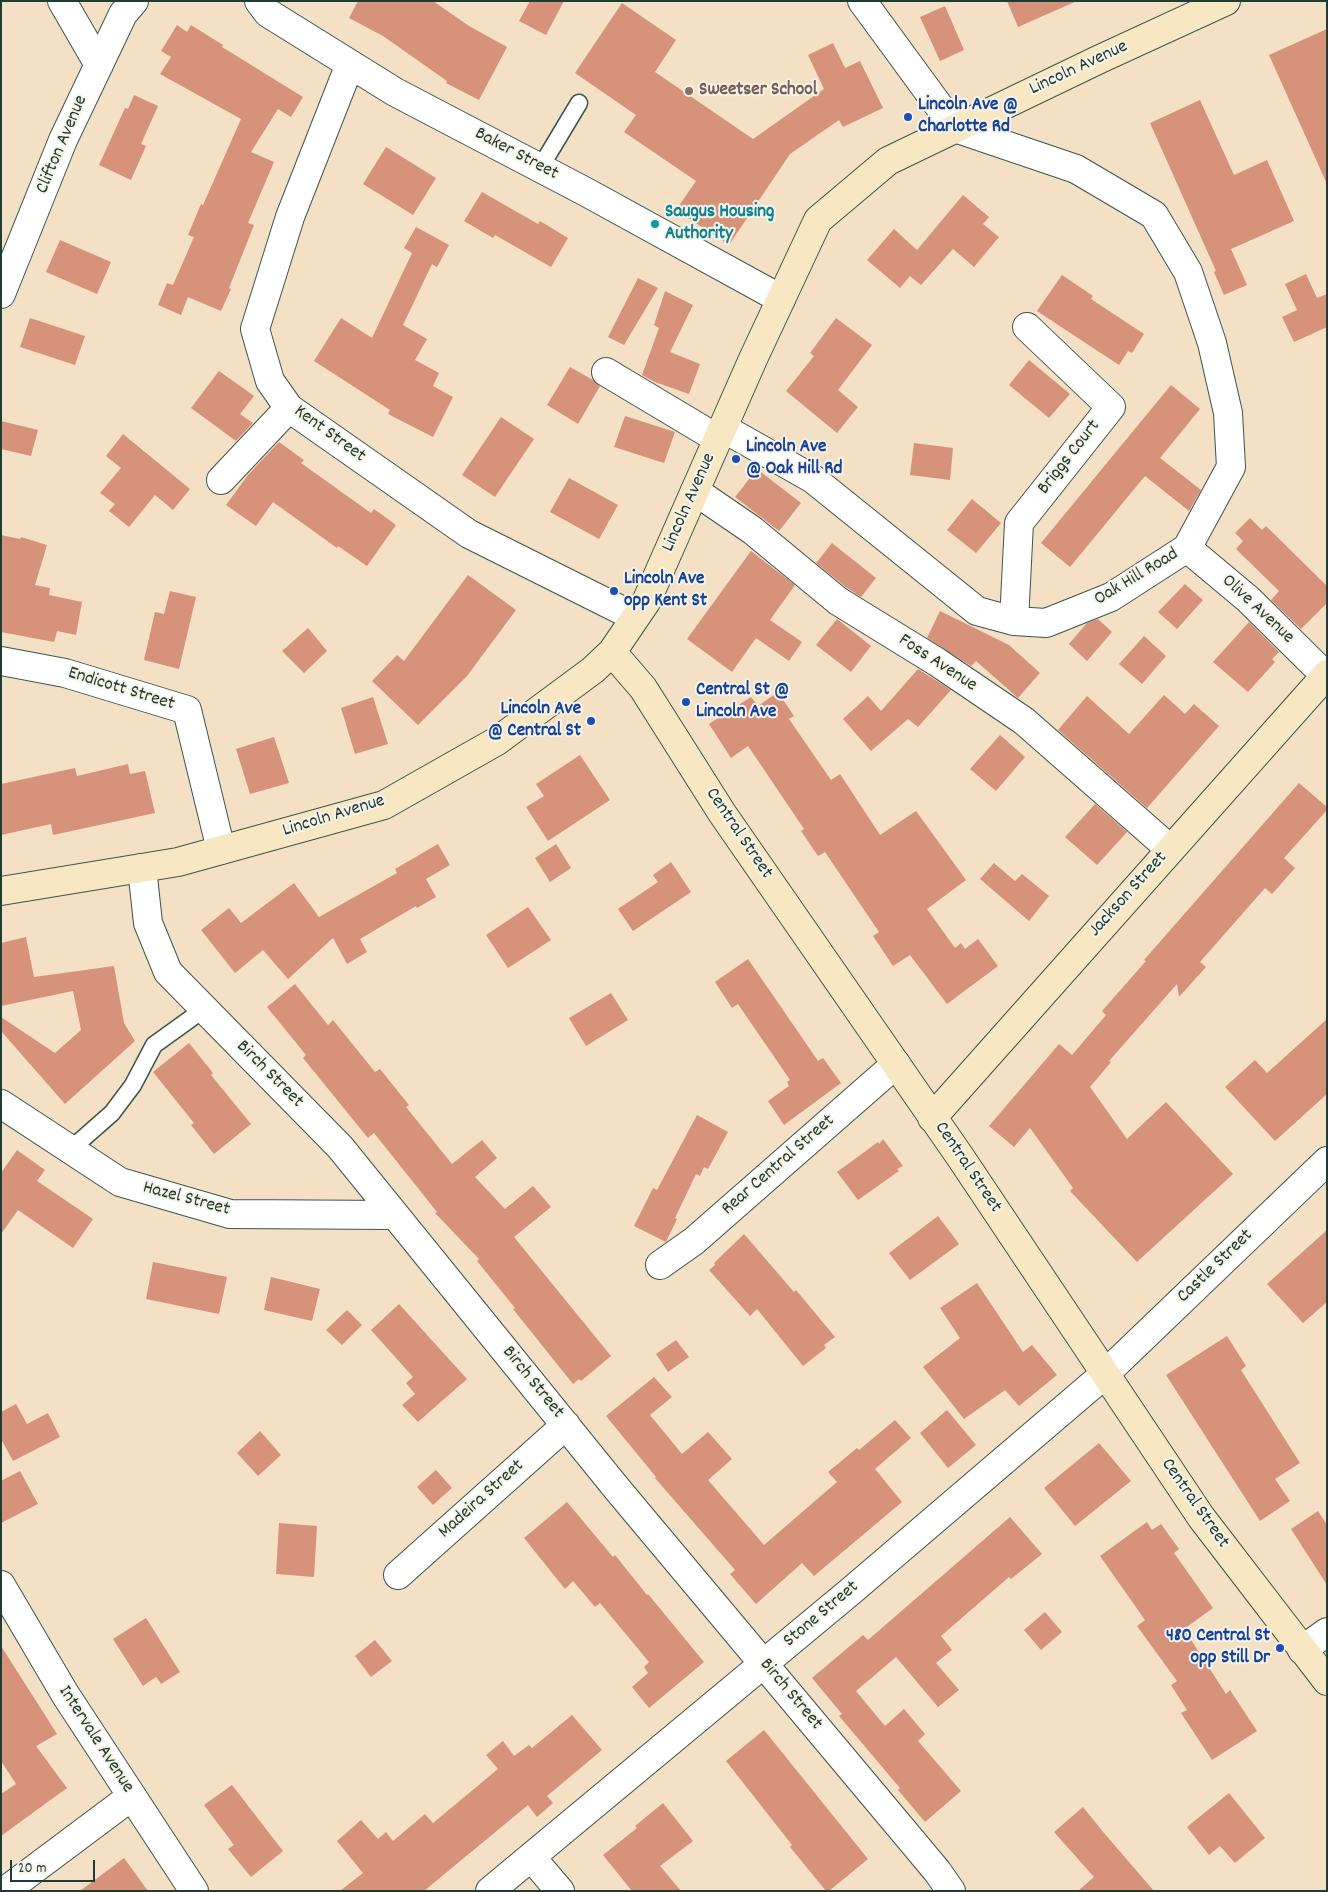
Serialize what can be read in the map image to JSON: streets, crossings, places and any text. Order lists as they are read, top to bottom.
{
  "streets": {
    "main road": ["Lincoln Avenue", "Central Street", "Jackson Street"],
    "street": [
      "Clifton Avenue",
      "Baker Street",
      "Kent Street",
      "Briggs Court",
      "Oak Hill Road",
      "Olive Avenue",
      "Foss Avenue",
      "Endicott Street",
      "Birch Street",
      "Rear Central Street",
      "Hazel Street",
      "Castle Street",
      "Madeira Street",
      "Stone Street",
      "Intervale Avenue"
    ]
  },
  "crossings": [
    ["Lincoln Avenue", "Baker Street"],
    ["Lincoln Avenue", "Kent Street"],
    ["Lincoln Avenue", "Oak Hill Road"],
    ["Lincoln Avenue", "Foss Avenue"],
    ["Lincoln Avenue", "Endicott Street"],
    ["Lincoln Avenue", "Central Street"],
    ["Lincoln Avenue", "Birch Street"],
    ["Baker Street", "Kent Street"],
    ["Briggs Court", "Oak Hill Road"],
    ["Oak Hill Road", "Olive Avenue"],
    ["Olive Avenue", "Jackson Street"],
    ["Foss Avenue", "Jackson Street"],
    ["Central Street", "Jackson Street"],
    ["Central Street", "Rear Central Street"],
    ["Central Street", "Castle Street"],
    ["Central Street", "Stone Street"],
    ["Birch Street", "Hazel Street"],
    ["Birch Street", "Madeira Street"],
    ["Birch Street", "Stone Street"],
    ["Castle Street", "Stone Street"]
  ],
  "places": [
    "Sweetser School",
    "Lincoln Ave @ Charlotte Rd",
    "Saugus Housing Authority",
    "Lincoln Ave @ Oak Hill Rd",
    "Lincoln Ave opp Kent St",
    "Central St @ Lincoln Ave",
    "Lincoln Ave @ Central St",
    "480 Central St opp Still Dr"
  ],
  "scale_bar": "20 m"
}
